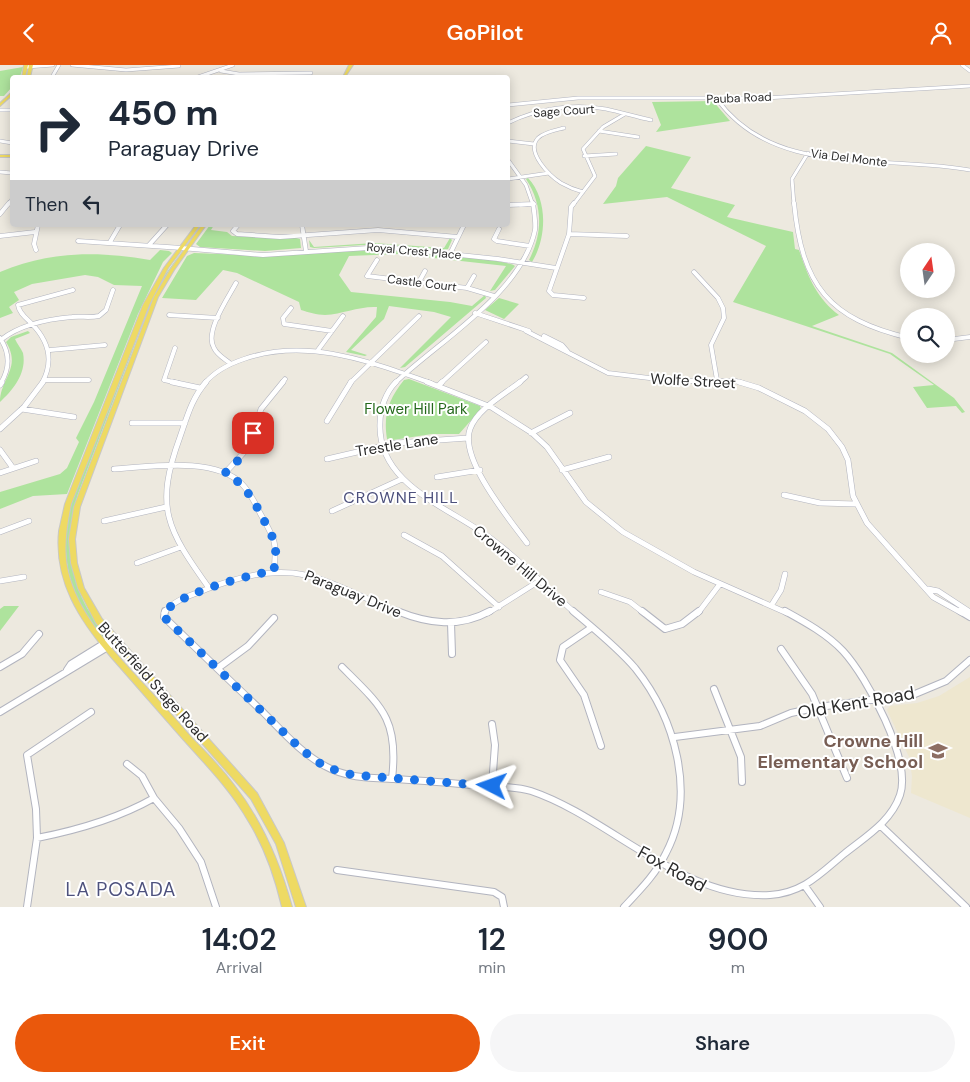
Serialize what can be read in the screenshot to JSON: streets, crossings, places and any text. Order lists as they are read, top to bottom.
{
  "streets": {
    "main road": ["Butterfield Stage Road"],
    "street": [
      "Pauba Road",
      "Sage Court",
      "Via Del Monte",
      "Royal Crest Place",
      "Castle Court",
      "Wolfe Street",
      "Trestle Lane",
      "Crowne Hill Drive",
      "Paraguay Drive",
      "Old Kent Road",
      "Fox Road"
    ]
  },
  "crossings": [
    ["Pauba Road", "Via Del Monte"],
    ["Royal Crest Place", "Crowne Hill Drive"],
    ["Royal Crest Place", "Butterfield Stage Road"],
    ["Castle Court", "Crowne Hill Drive"],
    ["Wolfe Street", "Crowne Hill Drive"],
    ["Trestle Lane", "Crowne Hill Drive"],
    ["Crowne Hill Drive", "Paraguay Drive"],
    ["Crowne Hill Drive", "Old Kent Road"],
    ["Crowne Hill Drive", "Fox Road"],
    ["Paraguay Drive", "Fox Road"],
    ["Old Kent Road", "Fox Road"]
  ],
  "districts": ["CROWNE HILL", "LA POSADA"],
  "parks": ["Flower Hill Park"],
  "places": {
    "school or university": ["Crowne Hill Elementary School"]
  },
  "north": "top",
  "page": {
    "header": "GoPilot",
    "turn": ["450 m", "Paraguay Drive"],
    "then": "Then",
    "eta": [
      "14:02",
      "Arrival",
      "12",
      "min",
      "900",
      "m"
    ],
    "buttons": ["Exit", "Share"]
  }
}
